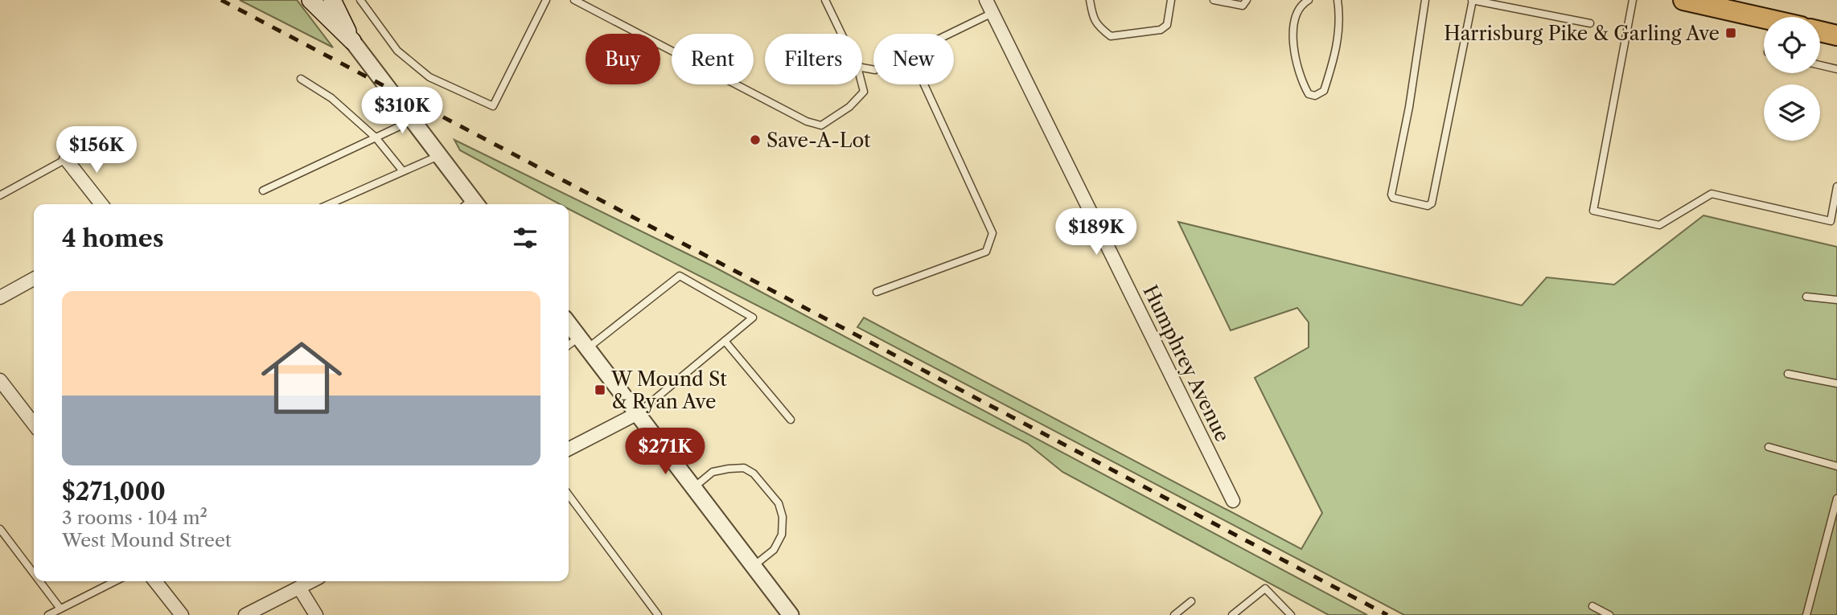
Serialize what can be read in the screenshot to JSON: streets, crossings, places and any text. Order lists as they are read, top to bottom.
{
  "streets": {
    "street": ["Humphrey Avenue"]
  },
  "places": {
    "transit": ["Harrisburg Pike & Garling Ave", "W Mound St & Ryan Ave"],
    "other": ["Save-A-Lot"]
  },
  "page": {
    "chip": [
      "Buy",
      "Rent",
      "Filters",
      "New"
    ],
    "price": [
      "$310K",
      "$156K",
      "$189K",
      "$271K"
    ],
    "heading": "4 homes",
    "list": [
      {
        "name": "$271,000",
        "note": "3 rooms · 104 m² · West Mound Street"
      }
    ]
  }
}
